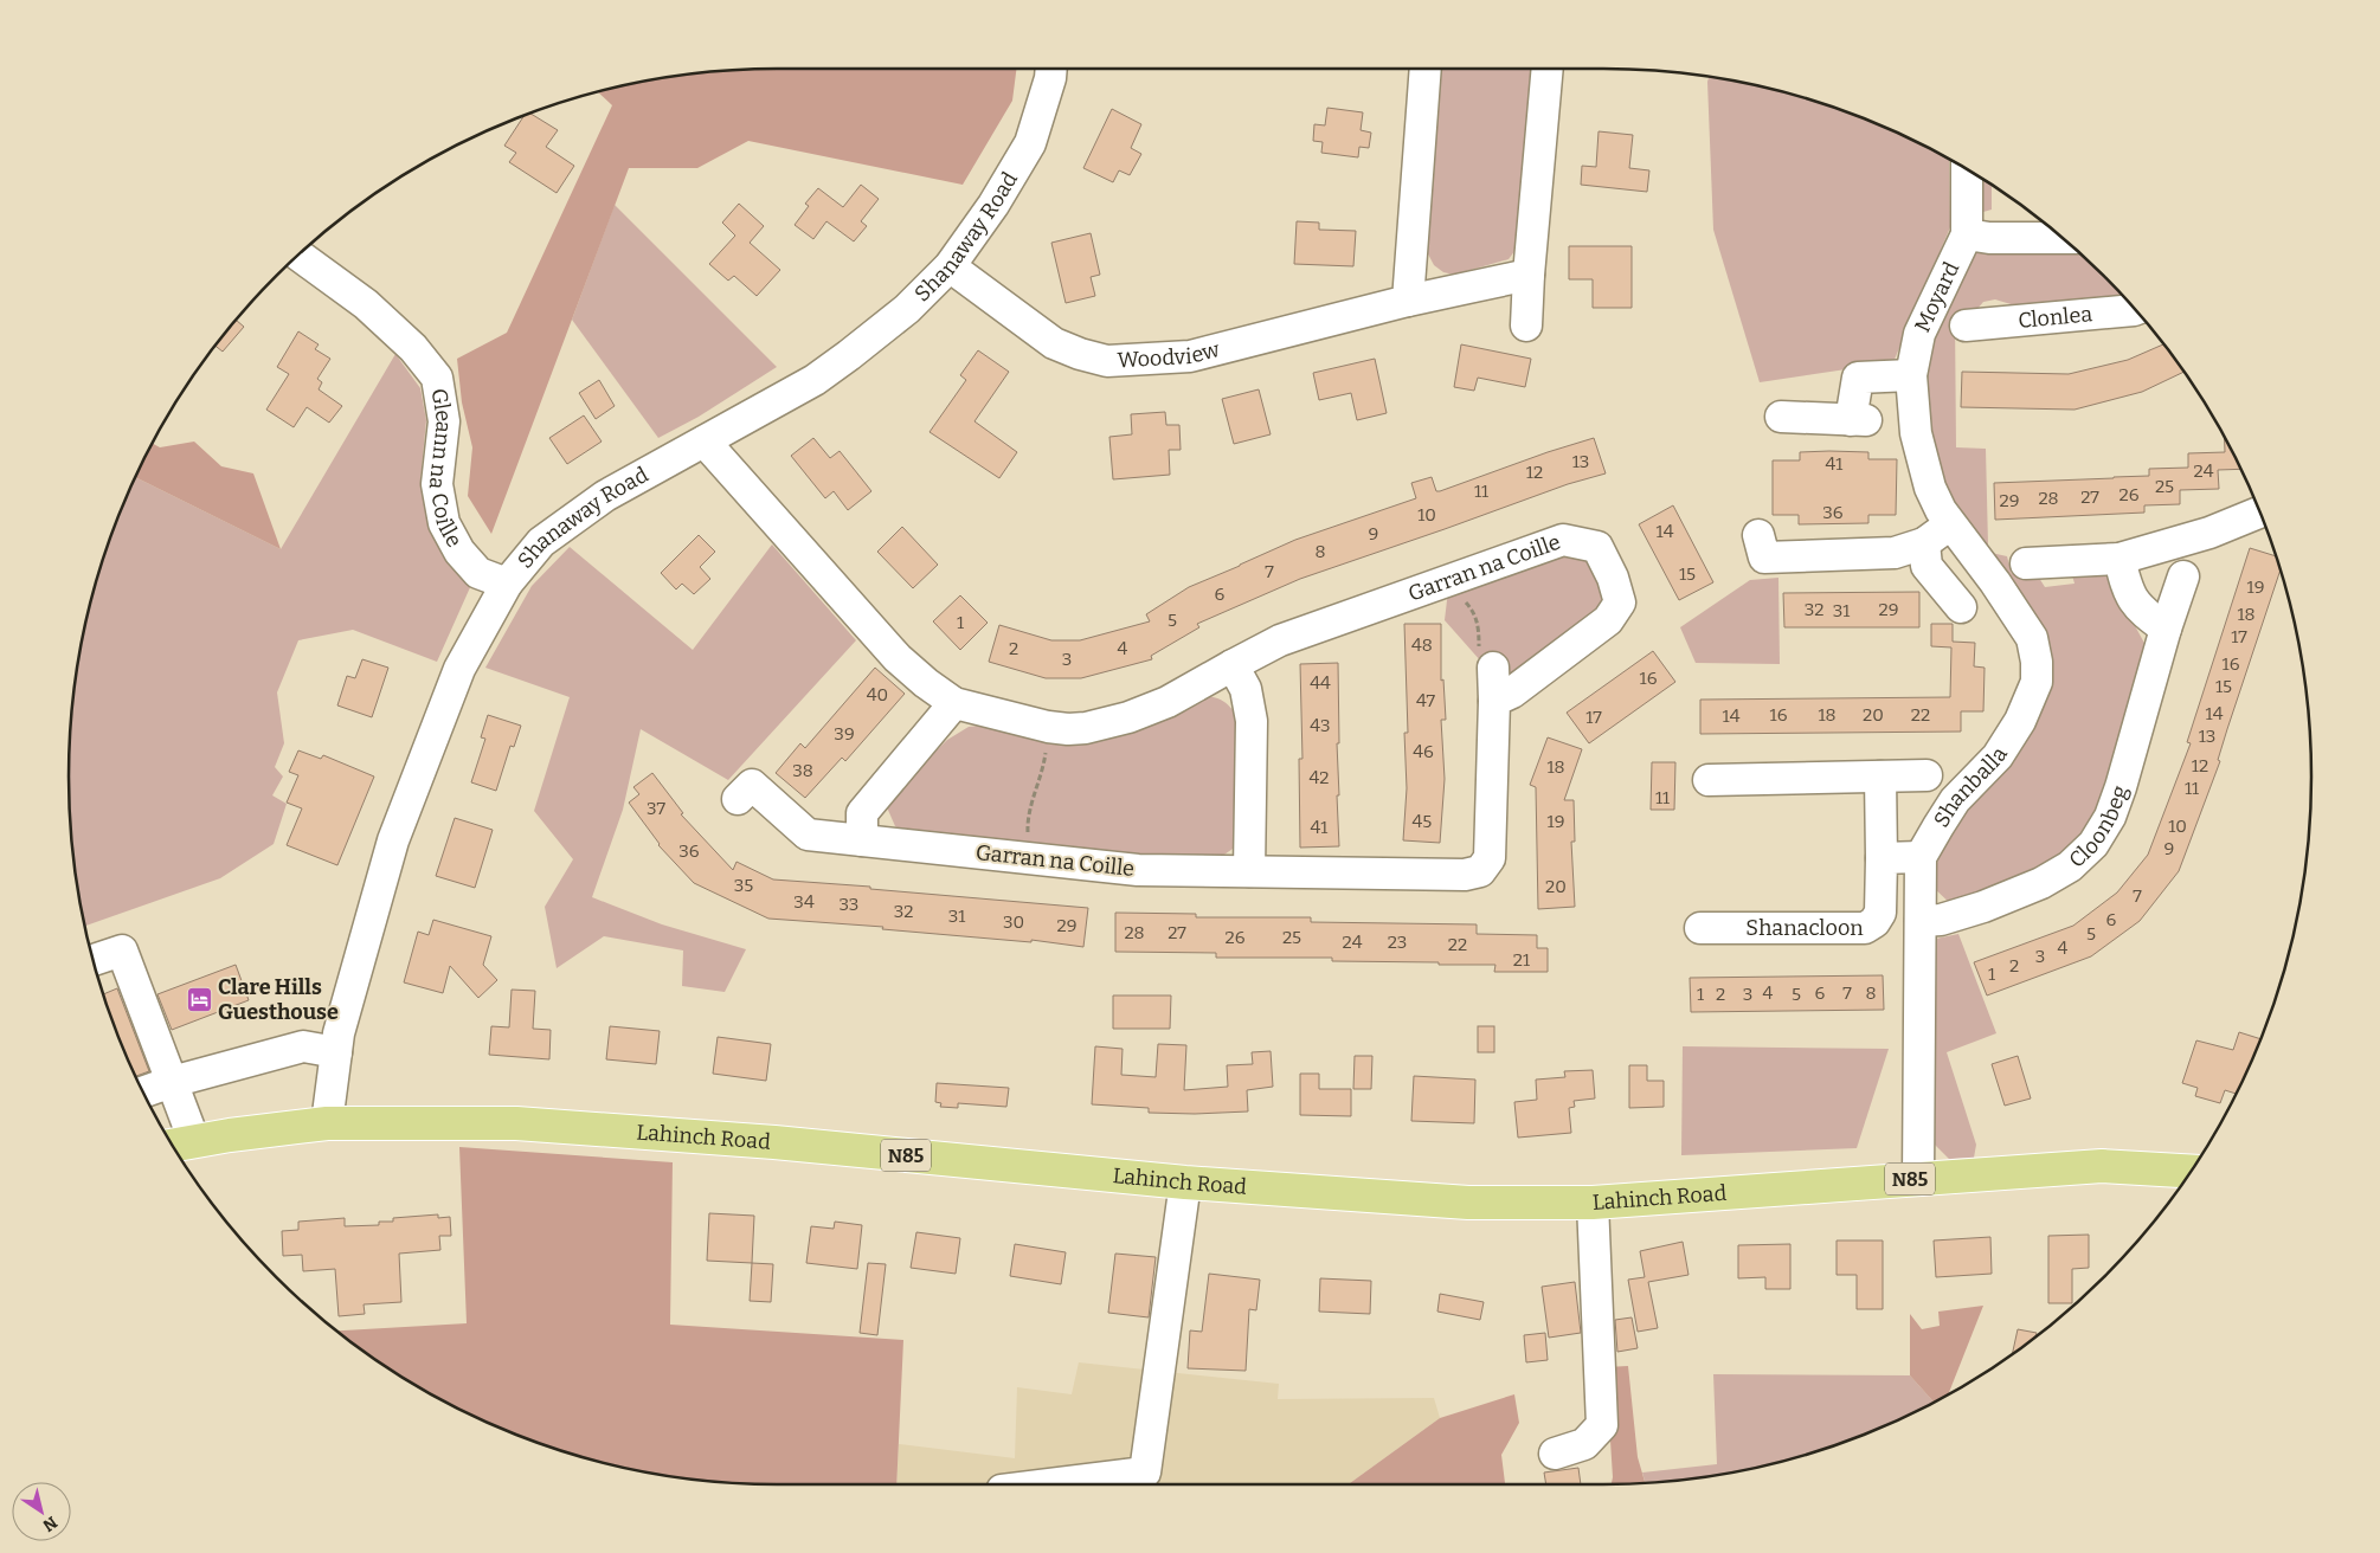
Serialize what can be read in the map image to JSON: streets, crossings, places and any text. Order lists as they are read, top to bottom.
{
  "streets": {
    "main road": ["Lahinch Road", "N85"],
    "street": [
      "Shanaway Road",
      "Moyard",
      "Clonlea",
      "Woodview",
      "Gleann na Coille",
      "Garran na Coille",
      "Shanballa",
      "Cloonbeg",
      "Shanacloon"
    ]
  },
  "crossings": [
    ["Shanaway Road", "Woodview"],
    ["Shanaway Road", "Gleann na Coille"],
    ["Shanaway Road", "Garran na Coille"],
    ["Shanaway Road", "Lahinch Road"],
    ["Moyard", "Shanballa"],
    ["Shanballa", "Cloonbeg"],
    ["Shanballa", "Lahinch Road"]
  ],
  "places": {
    "hotel": ["Clare Hills Guesthouse"]
  },
  "house_numbers": [
    "13",
    "41",
    "24",
    "12",
    "25",
    "11",
    "26",
    "27",
    "28",
    "29",
    "36",
    "10",
    "14",
    "9",
    "8",
    "7",
    "15",
    "19",
    "6",
    "32",
    "29",
    "31",
    "18",
    "5",
    "1",
    "17",
    "48",
    "2",
    "4",
    "3",
    "16",
    "16",
    "44",
    "15",
    "40",
    "47",
    "14",
    "16",
    "18",
    "20",
    "22",
    "14",
    "17",
    "43",
    "39",
    "13",
    "46",
    "12",
    "18",
    "38",
    "42",
    "11",
    "11",
    "37",
    "45",
    "19",
    "10",
    "41",
    "9",
    "36",
    "35",
    "20",
    "7",
    "34",
    "33",
    "32",
    "31",
    "6",
    "30",
    "29",
    "28",
    "27",
    "5",
    "26",
    "25",
    "24",
    "23",
    "22",
    "4",
    "3",
    "21",
    "2",
    "1",
    "4",
    "6",
    "7",
    "8",
    "1",
    "2",
    "3",
    "5"
  ],
  "north": "bottom right"
}
